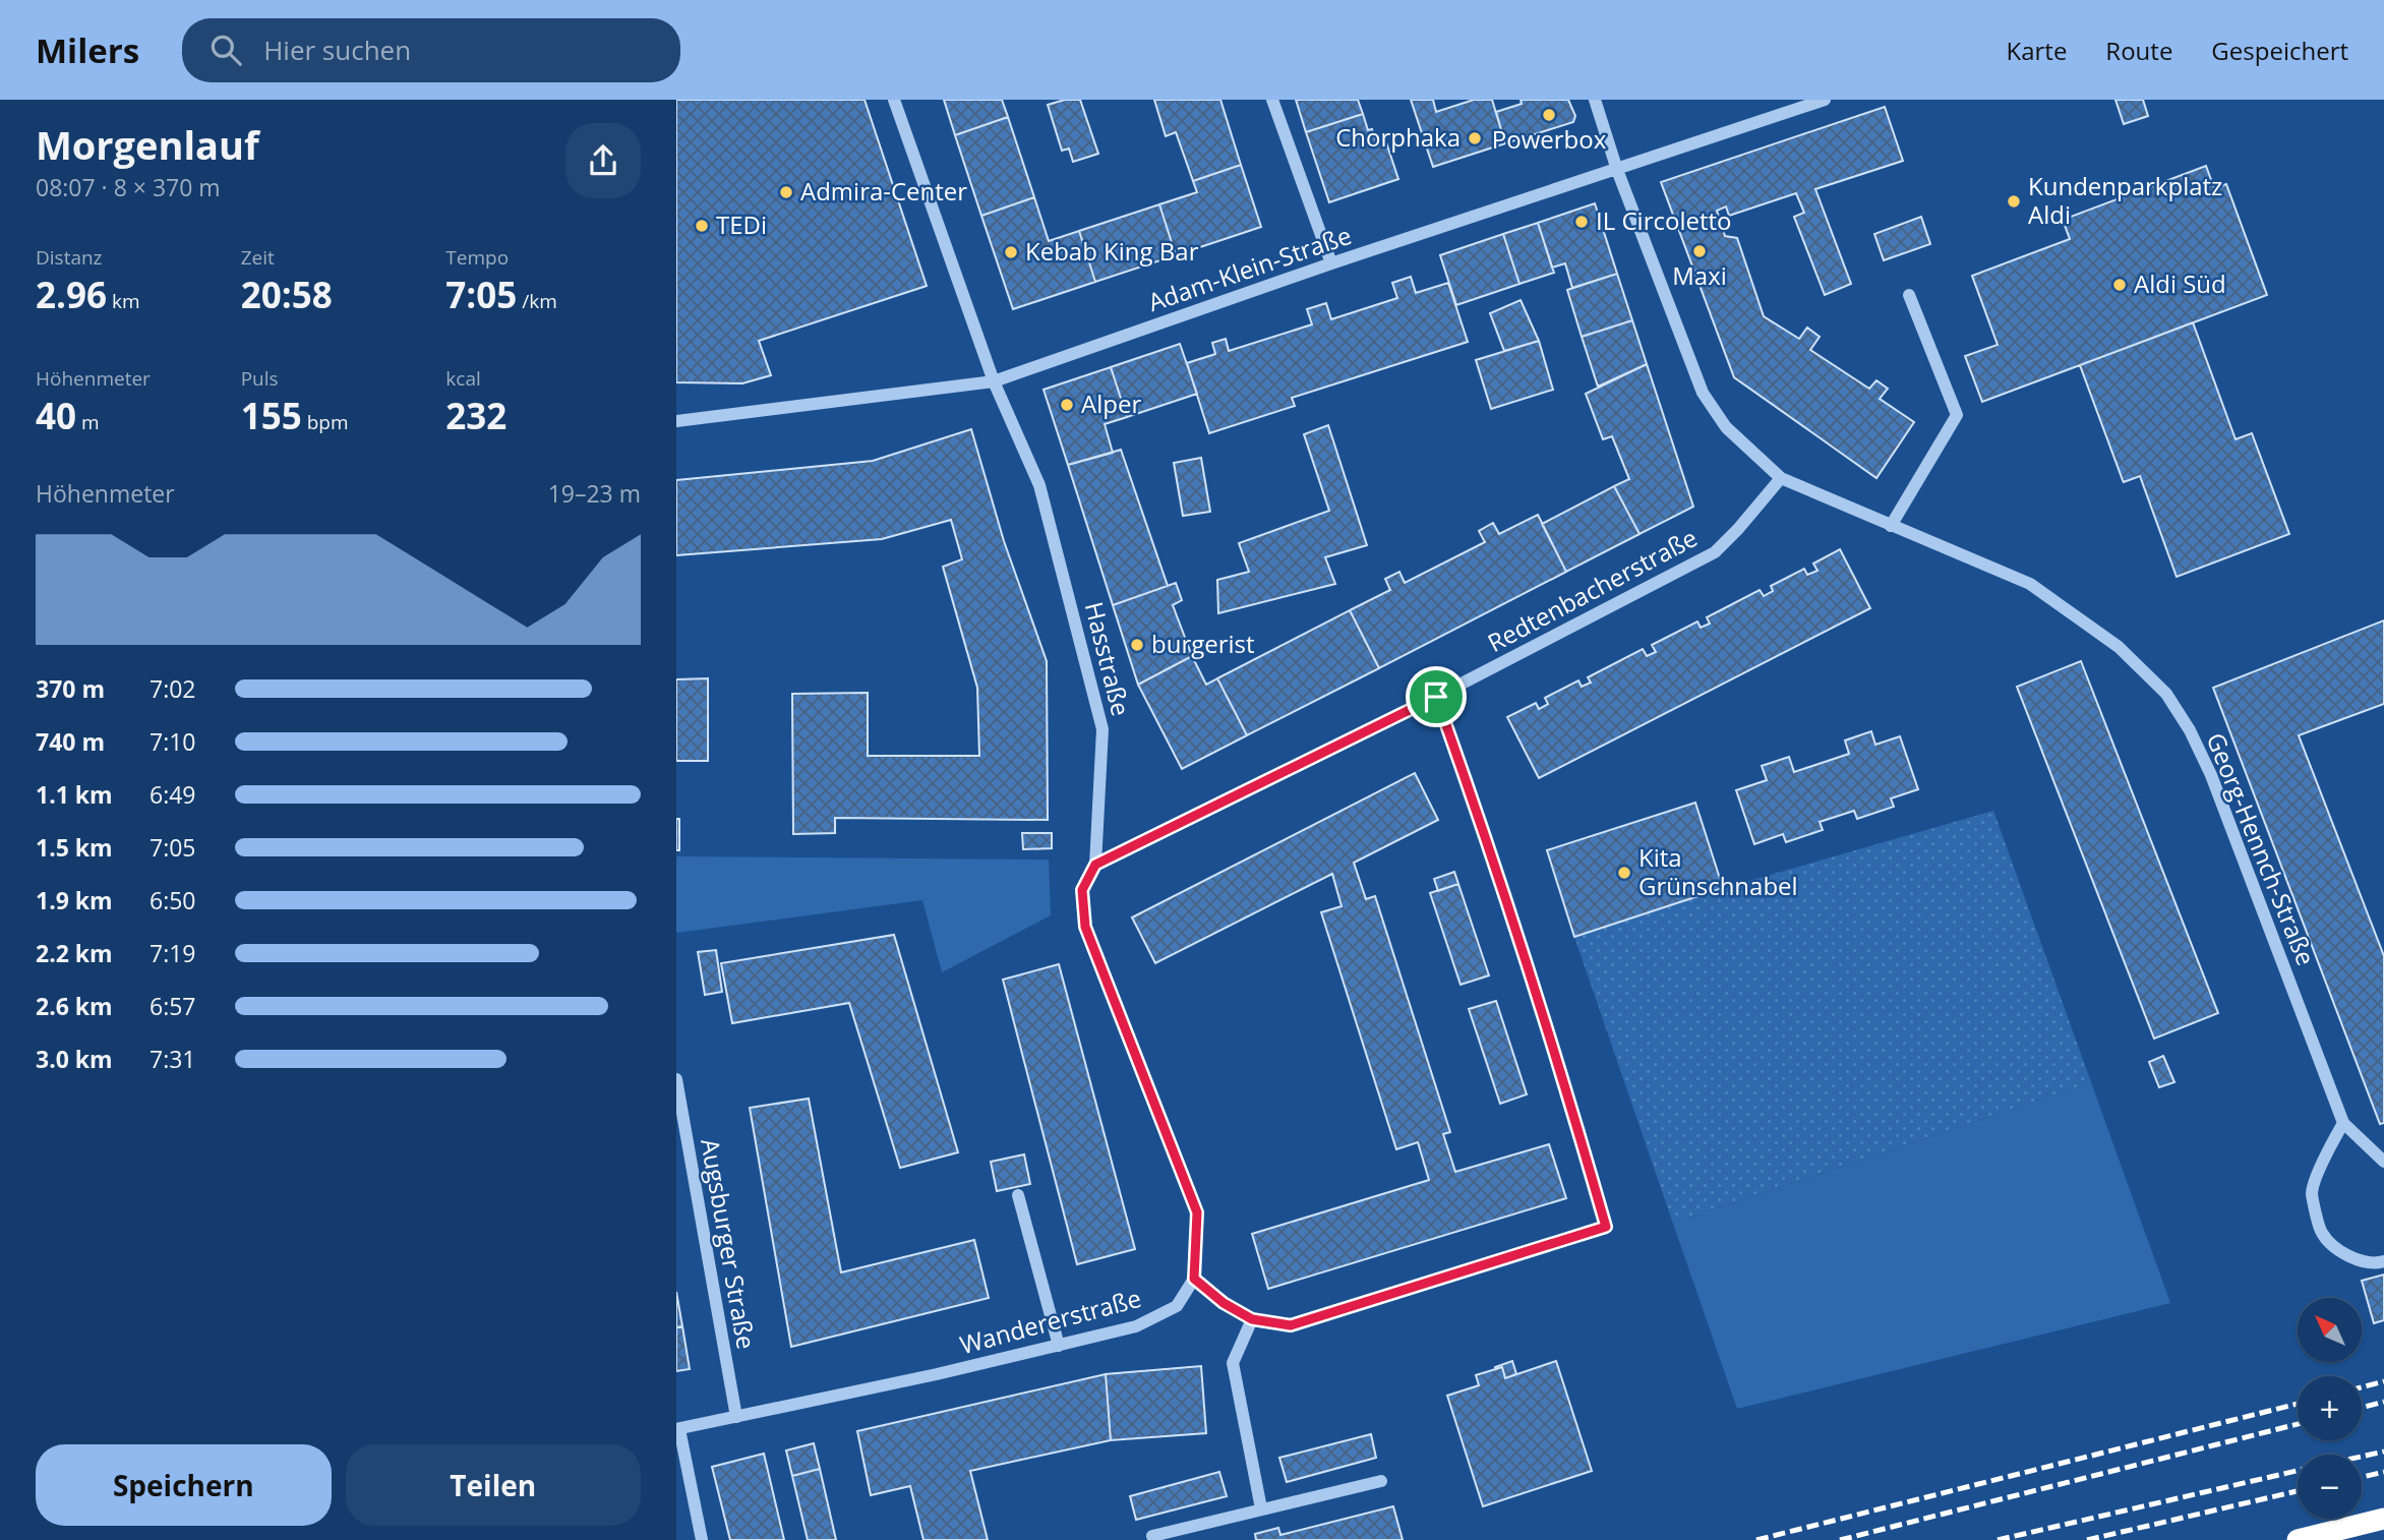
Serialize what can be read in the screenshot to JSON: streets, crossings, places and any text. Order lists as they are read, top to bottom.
{
  "streets": {
    "street": [
      "Adam-Klein-Straße",
      "Redtenbacherstraße",
      "Hasstraße",
      "Georg-Hennch-Straße",
      "Augsburger Straße",
      "Wandererstraße"
    ]
  },
  "crossings": [
    ["Adam-Klein-Straße", "Hasstraße"],
    ["Adam-Klein-Straße", "Georg-Hennch-Straße"],
    ["Redtenbacherstraße", "Hasstraße"],
    ["Redtenbacherstraße", "Georg-Hennch-Straße"],
    ["Hasstraße", "Wandererstraße"],
    ["Augsburger Straße", "Wandererstraße"]
  ],
  "places": [
    "Powerbox",
    "Chorphaka",
    "Admira-Center",
    "Kundenparkplatz Aldi",
    "IL Circoletto",
    "TEDi",
    "Maxi",
    "Kebab King Bar",
    "Aldi Süd",
    "Alper",
    "burgerist",
    "Kita Grünschnabel"
  ],
  "north": "top left",
  "page": {
    "header": "Milers",
    "search": "Hier suchen",
    "nav": ["Karte", "Route", "Gespeichert"],
    "heading": ["Morgenlauf", "08:07 · 8 × 370 m"],
    "stats": [
      ["Distanz", "2.96 km"],
      ["Zeit", "20:58"],
      ["Tempo", "7:05 /km"],
      ["Höhenmeter", "40 m"],
      ["Puls", "155 bpm"],
      ["kcal", "232"]
    ],
    "chart": ["Höhenmeter", "19–23 m"],
    "list": [
      {
        "name": "370 m",
        "note": "7:02"
      },
      {
        "name": "740 m",
        "note": "7:10"
      },
      {
        "name": "1.1 km",
        "note": "6:49"
      },
      {
        "name": "1.5 km",
        "note": "7:05"
      },
      {
        "name": "1.9 km",
        "note": "6:50"
      },
      {
        "name": "2.2 km",
        "note": "7:19"
      },
      {
        "name": "2.6 km",
        "note": "6:57"
      },
      {
        "name": "3.0 km",
        "note": "7:31"
      }
    ],
    "map_buttons": ["+", "−"],
    "buttons": ["Speichern", "Teilen"]
  }
}
